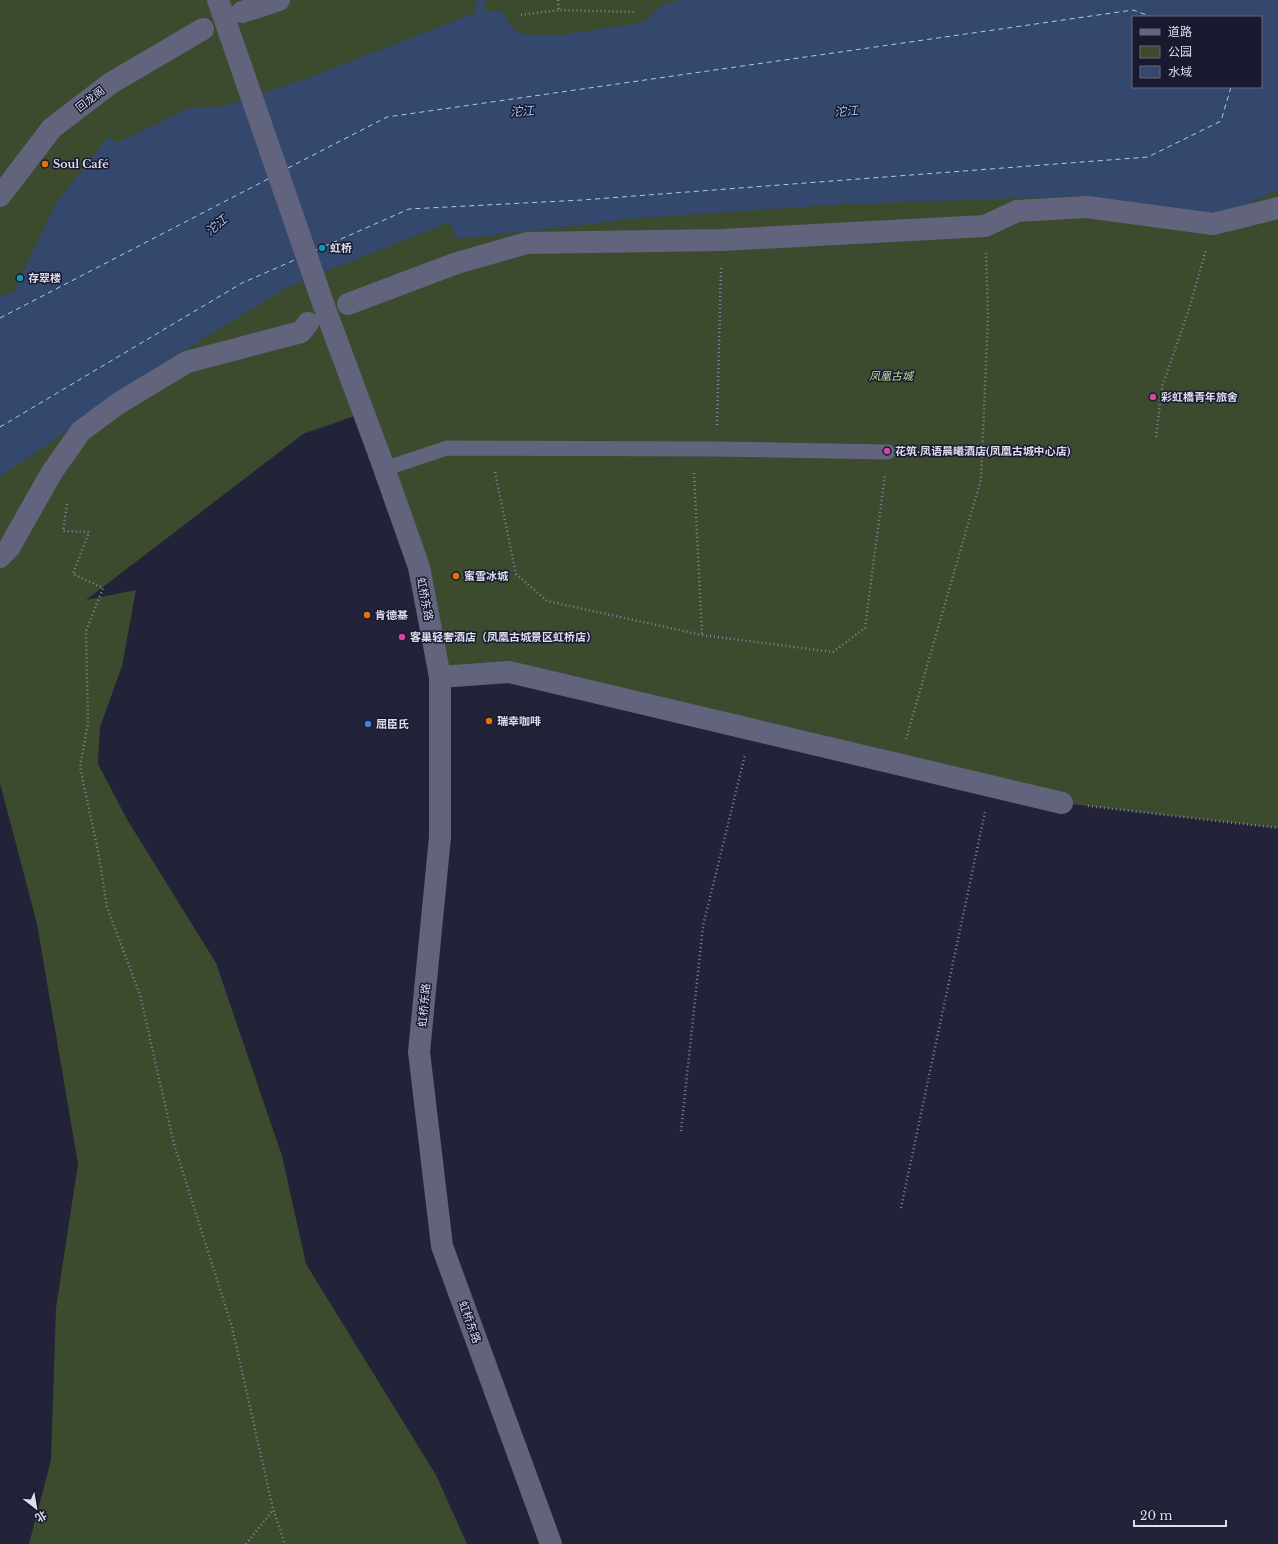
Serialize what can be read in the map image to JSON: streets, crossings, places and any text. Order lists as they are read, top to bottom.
{
  "streets": {
    "street": ["回龙阁", "虹桥东路"]
  },
  "water": ["沱江"],
  "parks": ["凤凰古城"],
  "places": [
    "Soul Café",
    "虹桥",
    "存翠楼",
    "彩虹橋青年旅舍",
    "花筑·凤语晨曦酒店(凤凰古城中心店)",
    "蜜雪冰城",
    "肯德基",
    "客巢轻奢酒店（凤凰古城景区虹桥店）",
    "瑞幸咖啡",
    "屈臣氏"
  ],
  "legend": ["道路", "公园", "水域"],
  "scale_bar": "20 m",
  "north": "bottom right"
}
